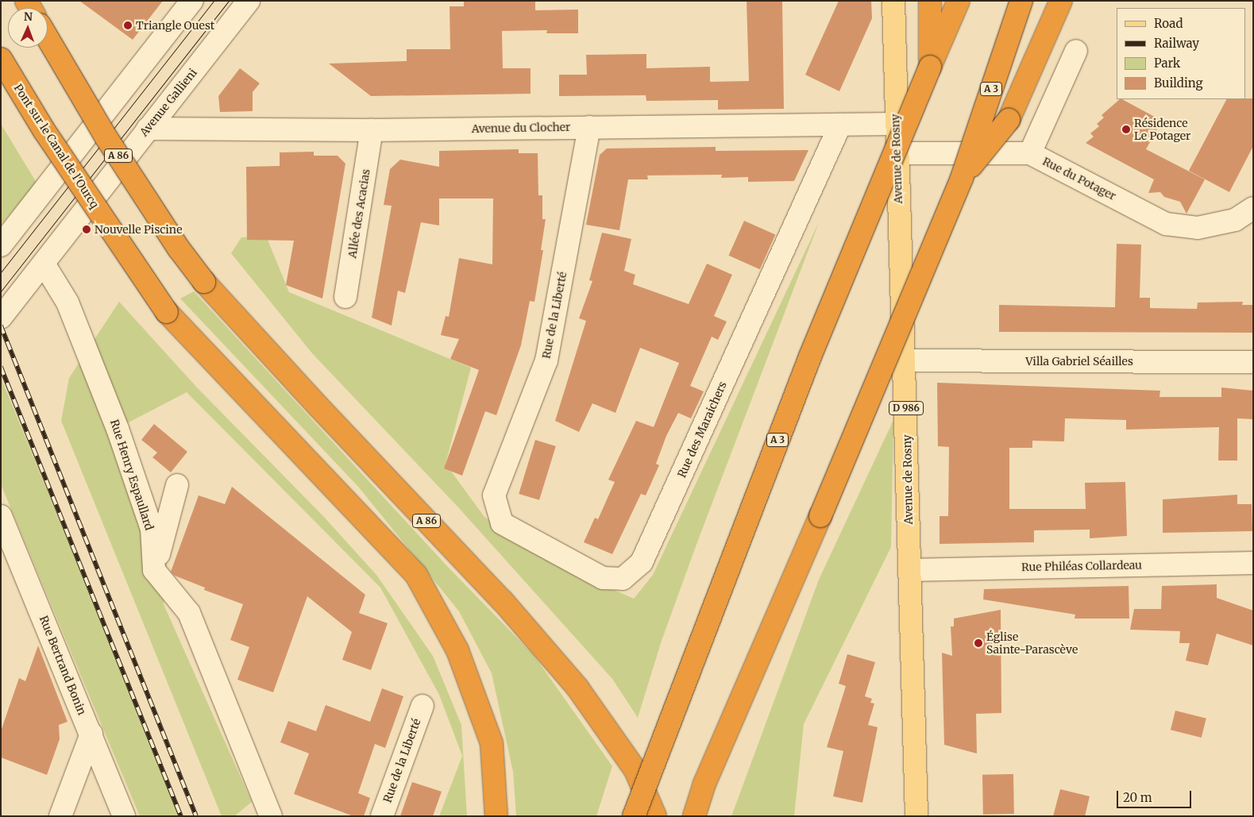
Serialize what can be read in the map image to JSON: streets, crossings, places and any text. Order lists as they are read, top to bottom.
{
  "streets": {
    "highway": ["A 3", "Pont sur le Canal de l'Ourcq", "A 86"],
    "main road": ["Avenue de Rosny", "D 986"],
    "street": [
      "Avenue Gallieni",
      "Avenue du Clocher",
      "Rue du Potager",
      "Allée des Acacias",
      "Rue de la Liberté",
      "Villa Gabriel Séailles",
      "Rue des Maraichers",
      "Rue Henry Espaullard",
      "Rue Philéas Collardeau",
      "Rue Bertrand Bonin"
    ]
  },
  "crossings": [
    ["Avenue Gallieni", "Avenue du Clocher"],
    ["Avenue Gallieni", "Rue Henry Espaullard"],
    ["Avenue du Clocher", "Avenue de Rosny"],
    ["Avenue du Clocher", "Allée des Acacias"],
    ["Avenue du Clocher", "Rue de la Liberté"],
    ["Avenue du Clocher", "Rue des Maraichers"],
    ["Avenue de Rosny", "Rue du Potager"],
    ["Avenue de Rosny", "Villa Gabriel Séailles"],
    ["Avenue de Rosny", "Rue Philéas Collardeau"],
    ["Rue de la Liberté", "Rue des Maraichers"]
  ],
  "places": [
    "Triangle Ouest",
    "Résidence Le Potager",
    "Nouvelle Piscine",
    "Église Sainte-Parascève"
  ],
  "legend": [
    "Road",
    "Railway",
    "Park",
    "Building"
  ],
  "scale_bar": "20 m",
  "north": "top"
}
